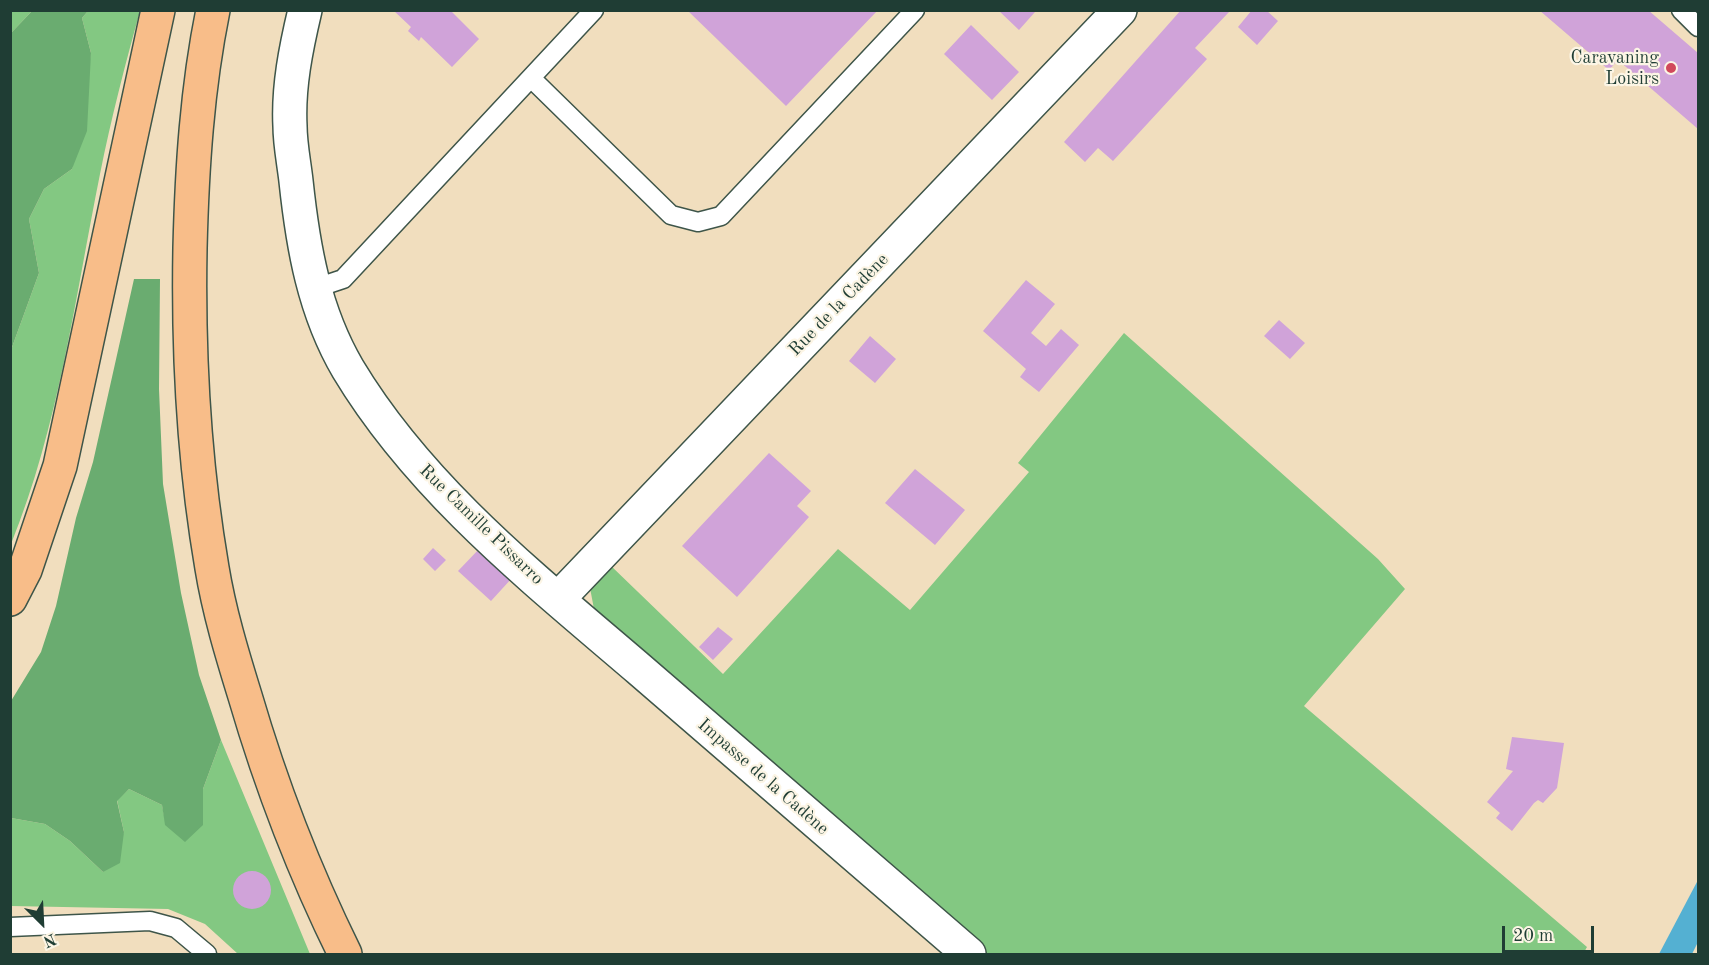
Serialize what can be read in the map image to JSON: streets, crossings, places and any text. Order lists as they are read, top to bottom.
{
  "streets": {
    "street": ["Rue de la Cadène", "Rue Camille Pissarro", "Impasse de la Cadène"]
  },
  "crossings": [
    ["Rue de la Cadène", "Rue Camille Pissarro"],
    ["Rue de la Cadène", "Impasse de la Cadène"],
    ["Rue Camille Pissarro", "Impasse de la Cadène"]
  ],
  "places": ["Caravaning Loisirs"],
  "scale_bar": "20 m",
  "north": "bottom right"
}
